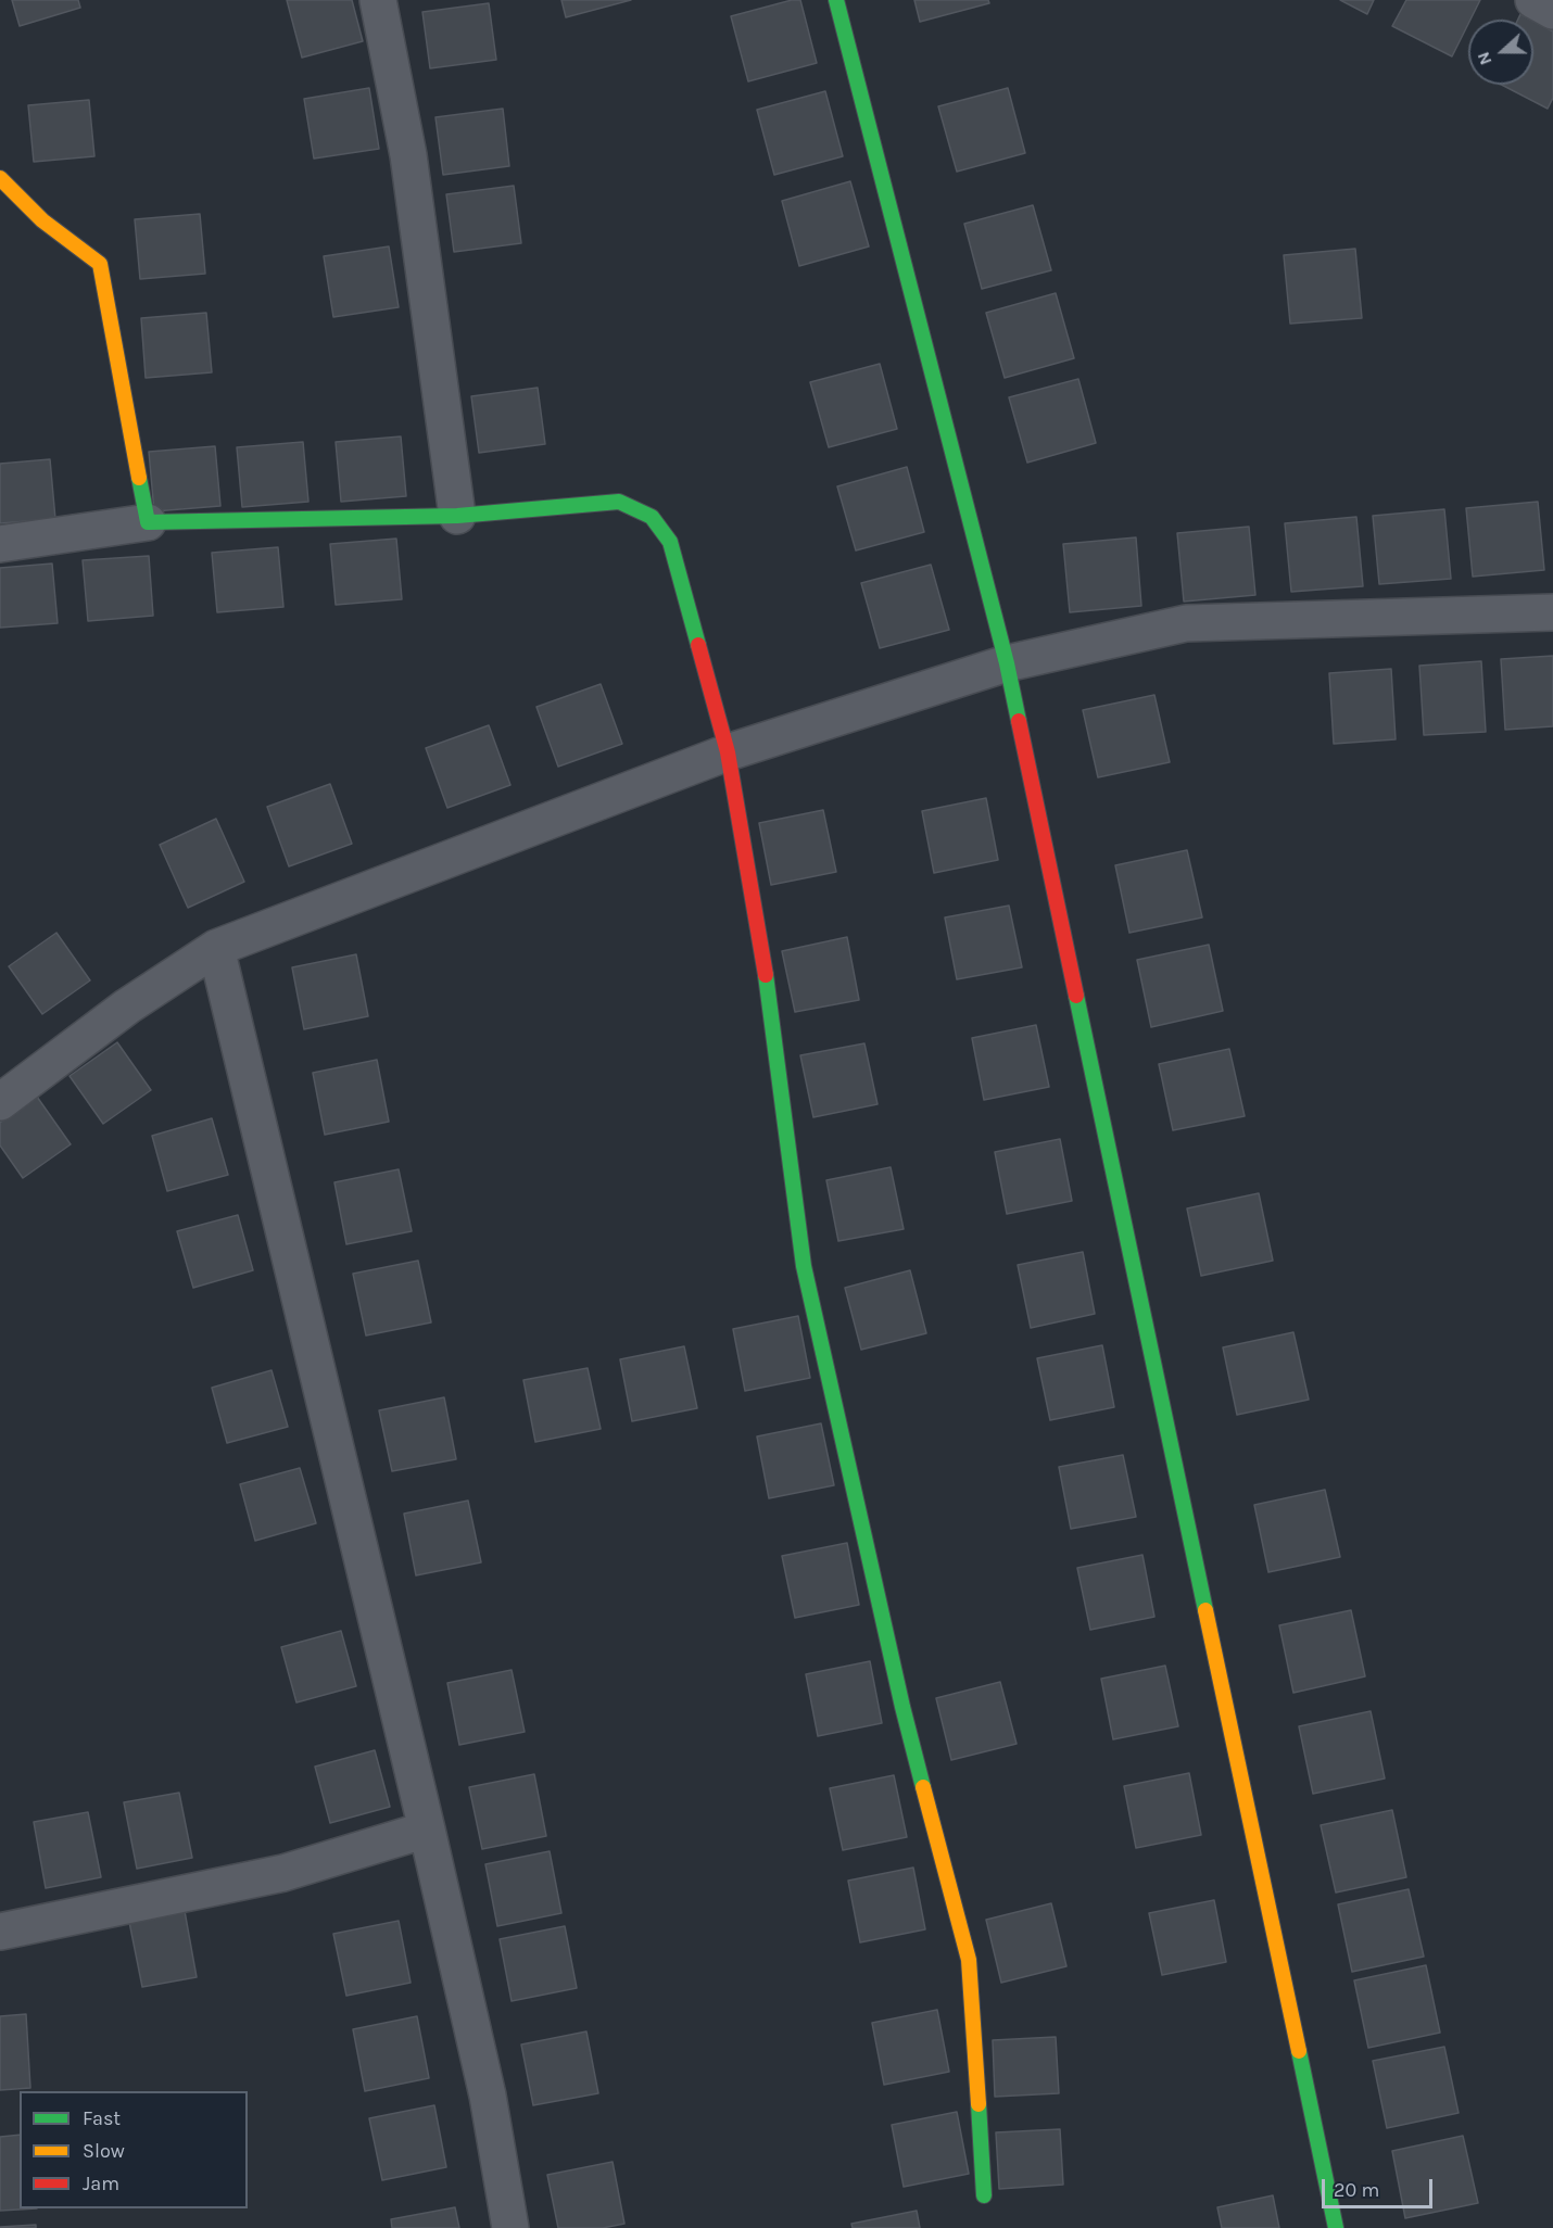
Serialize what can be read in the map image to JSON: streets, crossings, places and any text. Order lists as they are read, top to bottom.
{
  "legend": ["Fast", "Slow", "Jam"],
  "scale_bar": "20 m",
  "north": "left"
}
